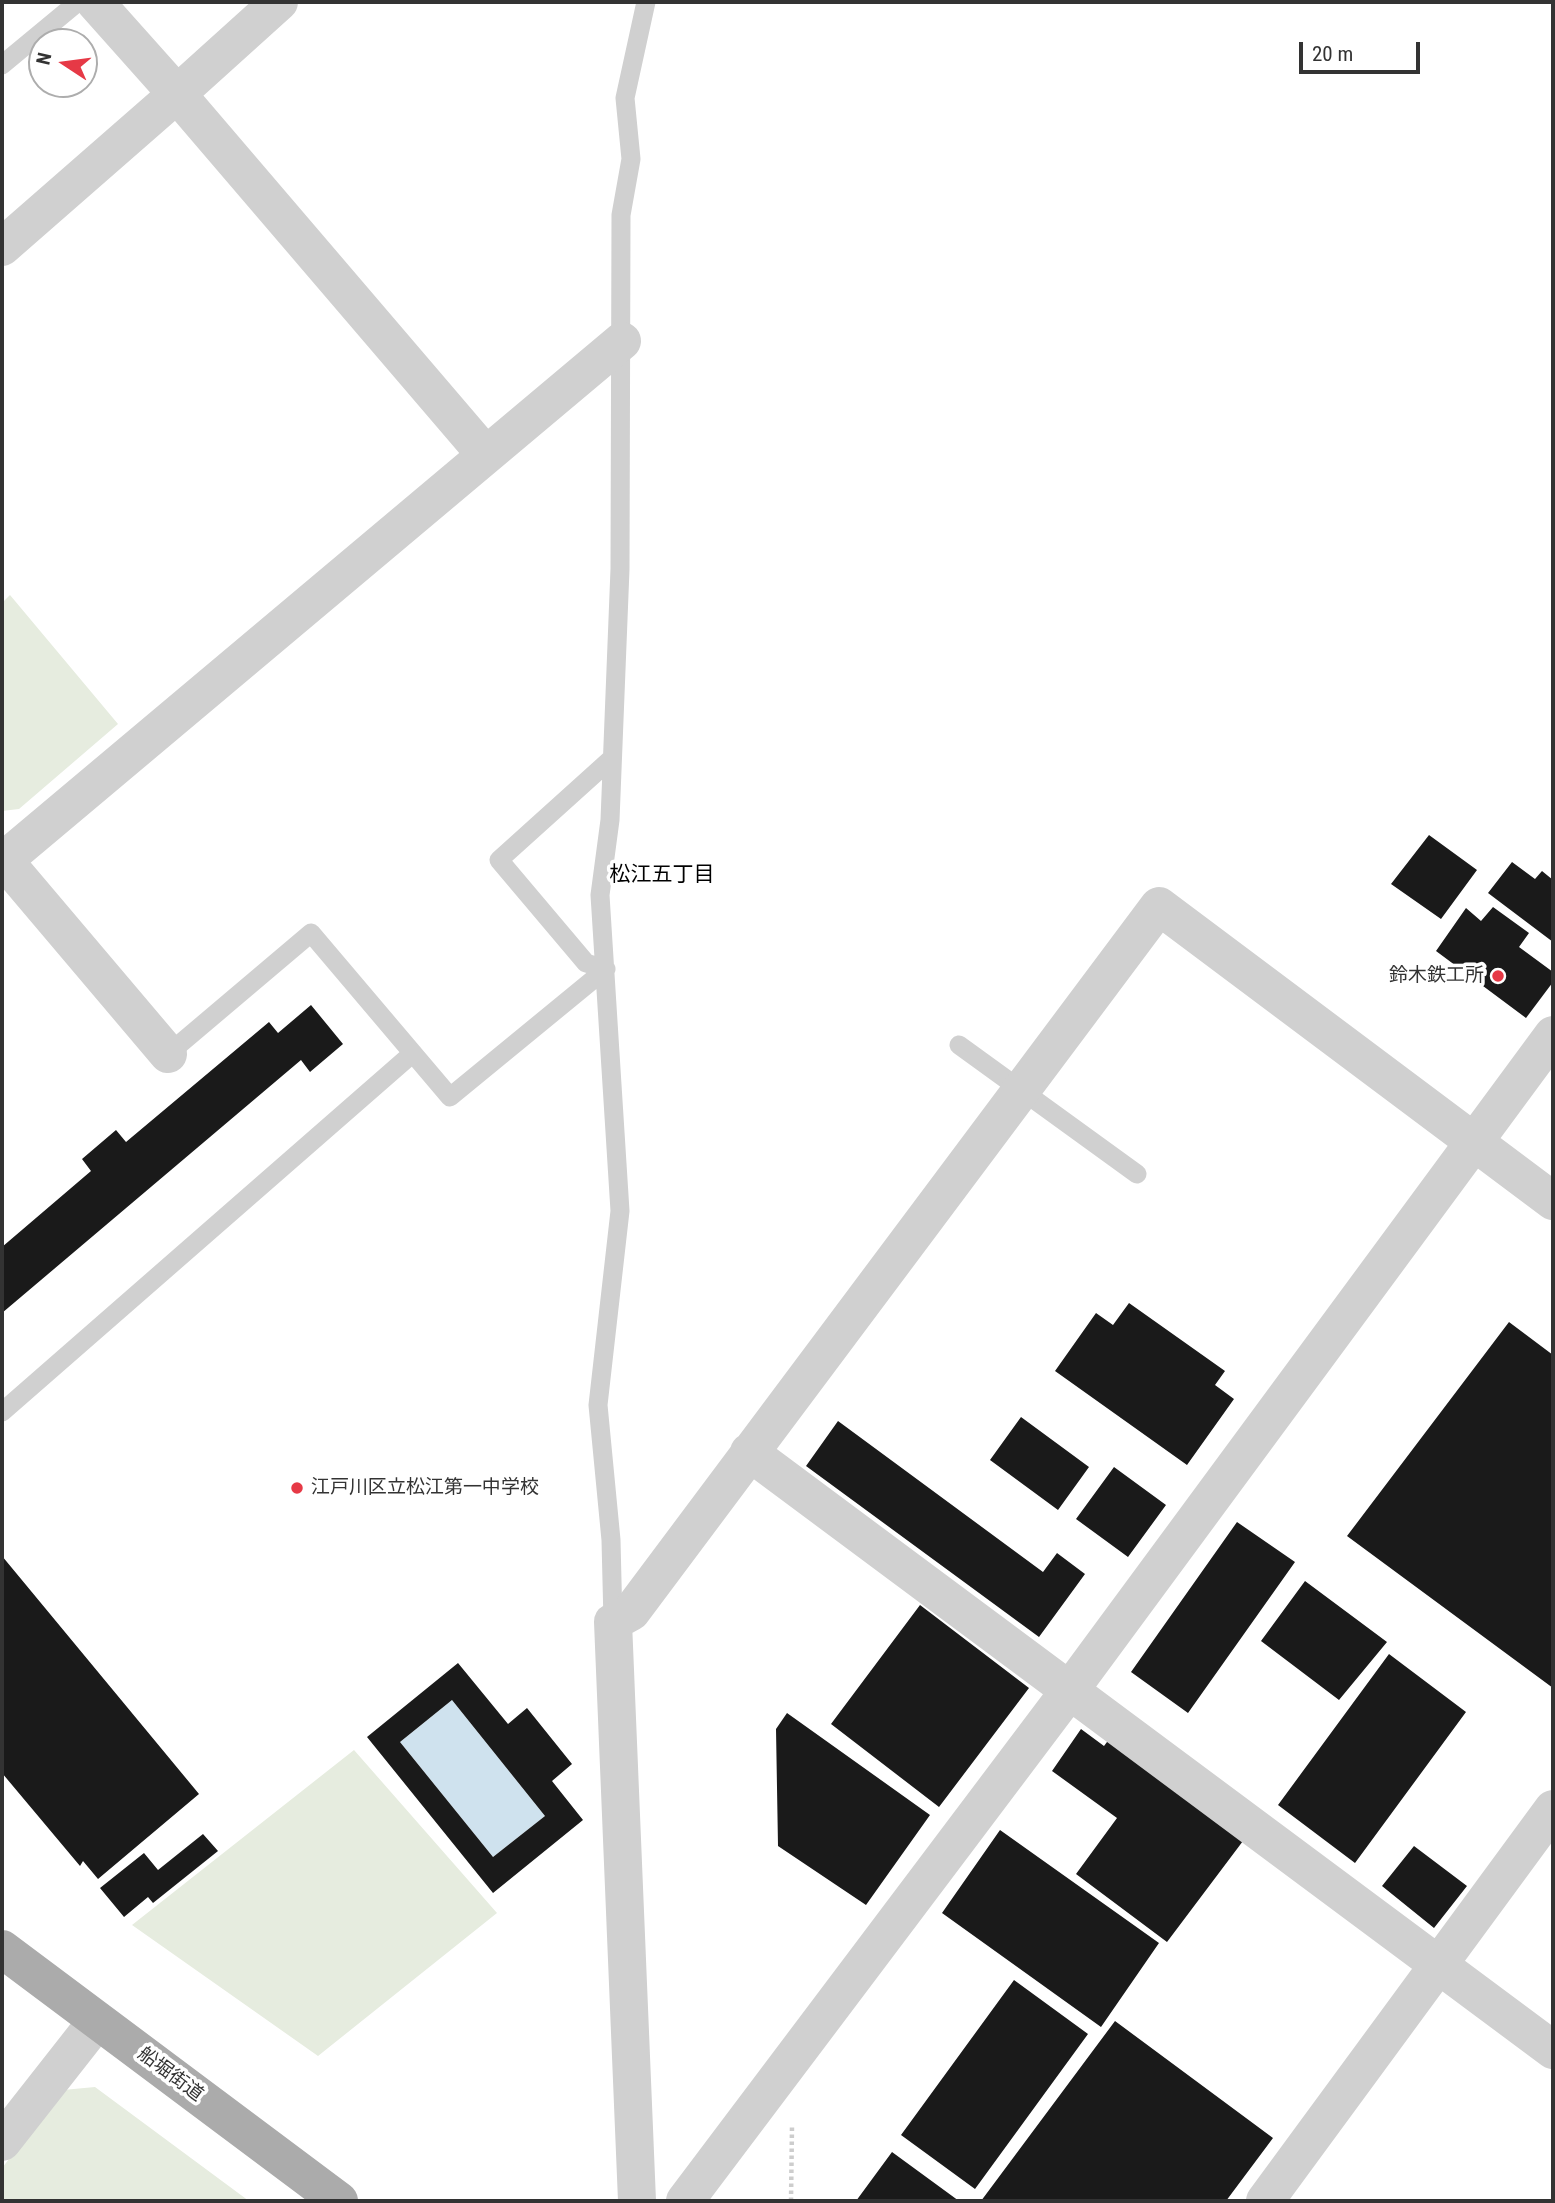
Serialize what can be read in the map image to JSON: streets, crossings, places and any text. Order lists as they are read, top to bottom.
{
  "streets": {
    "main road": ["船堀街道"]
  },
  "districts": ["松江五丁目"],
  "places": ["鈴木鉄工所", "江戸川区立松江第一中学校"],
  "scale_bar": "20 m",
  "north": "left"
}
